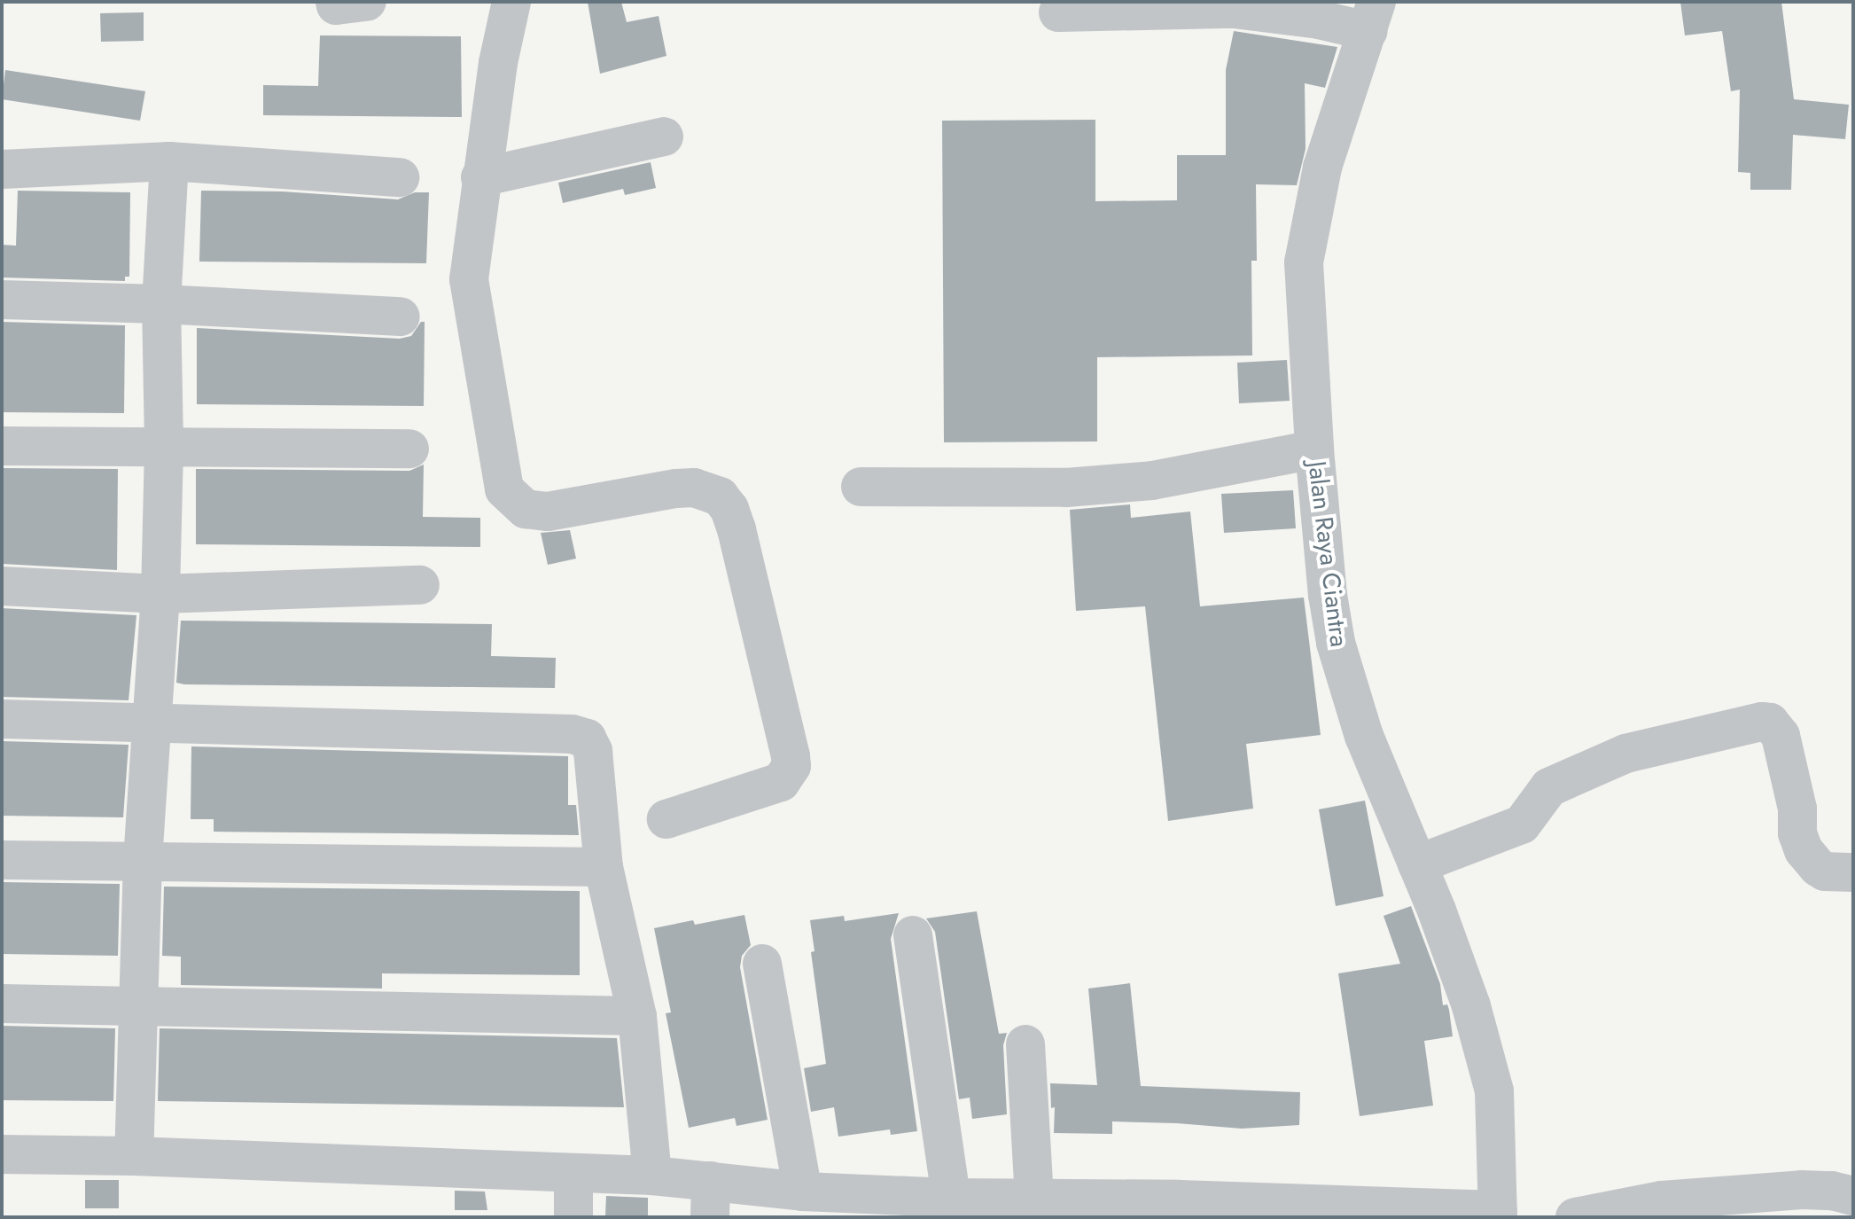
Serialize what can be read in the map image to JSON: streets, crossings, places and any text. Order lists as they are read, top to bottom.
{
  "streets": {
    "street": ["Jalan Raya Ciantra"]
  }
}
